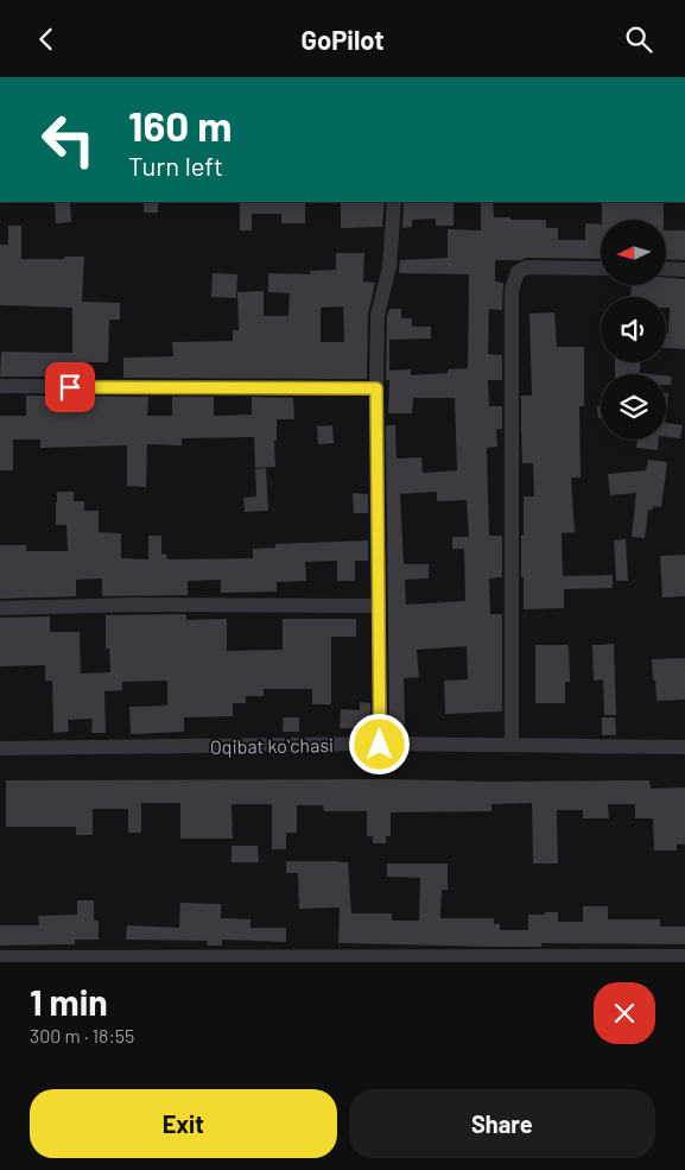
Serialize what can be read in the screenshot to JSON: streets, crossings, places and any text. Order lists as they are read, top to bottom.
{
  "streets": {
    "street": ["Oqibat koʻchasi"]
  },
  "north": "left",
  "page": {
    "header": "GoPilot",
    "turn": ["160 m", "Turn left"],
    "heading": ["1 min", "300 m · 18:55"],
    "buttons": ["Exit", "Share"]
  }
}
